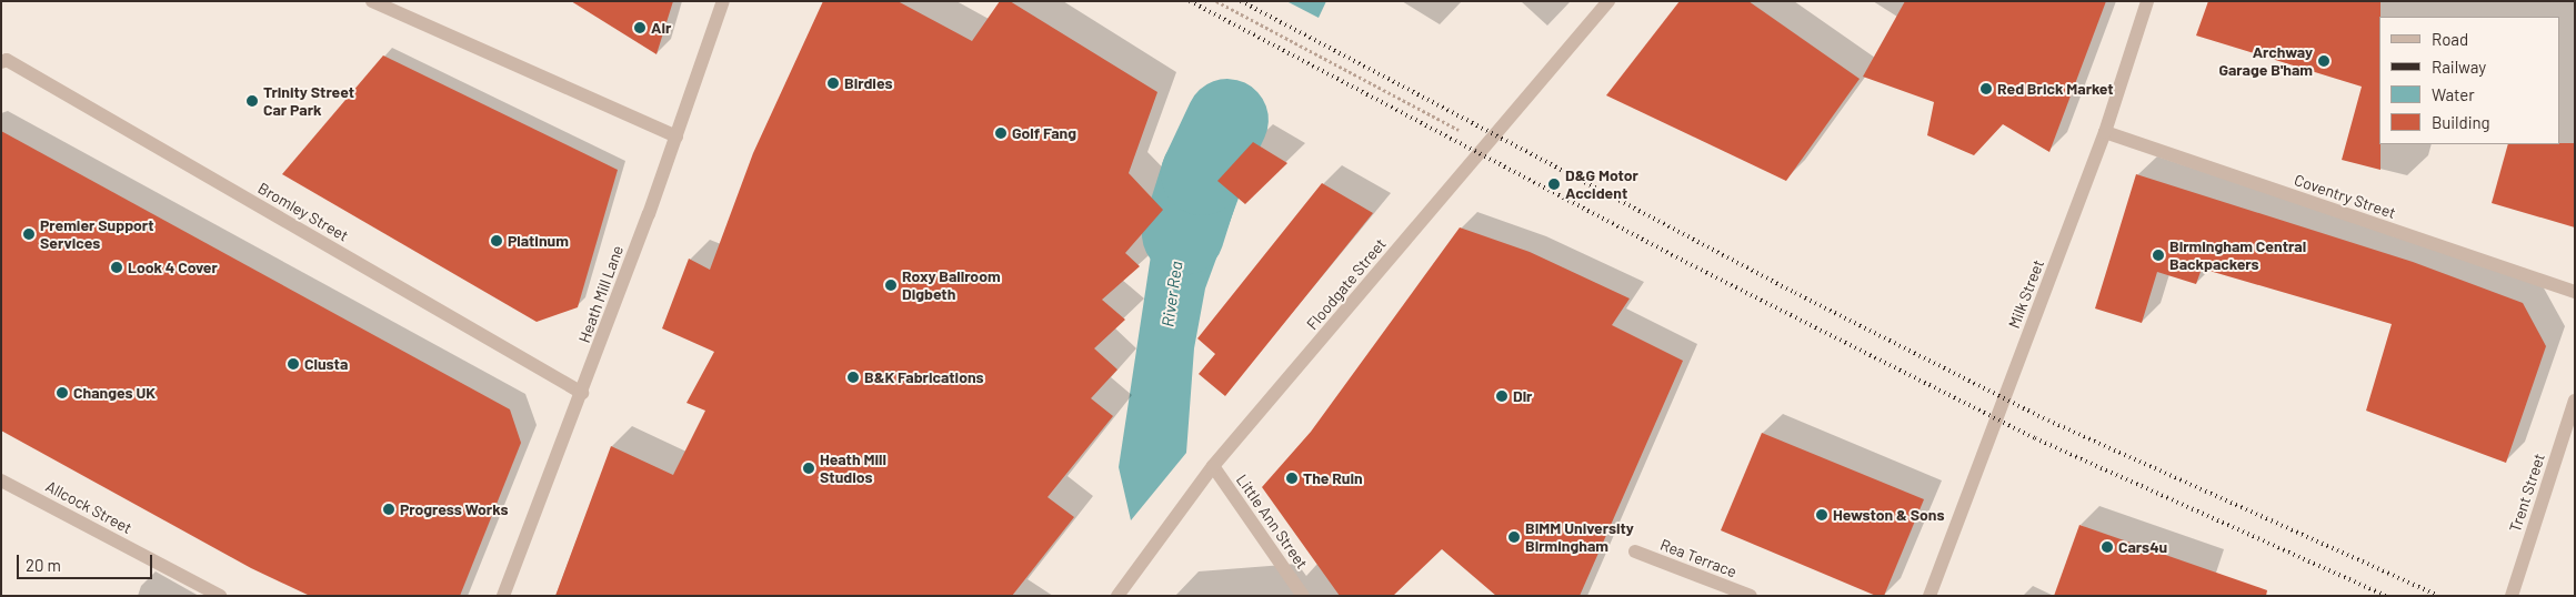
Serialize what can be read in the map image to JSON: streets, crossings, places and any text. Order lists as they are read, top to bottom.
{
  "streets": {
    "street": [
      "Coventry Street",
      "Bromley Street",
      "Floodgate Street",
      "Heath Mill Lane",
      "Milk Street",
      "Trent Street",
      "Allcock Street",
      "Little Ann Street",
      "Rea Terrace"
    ]
  },
  "crossings": [
    ["Coventry Street", "Milk Street"],
    ["Bromley Street", "Heath Mill Lane"],
    ["Floodgate Street", "Little Ann Street"]
  ],
  "water": ["River Rea"],
  "places": [
    "Air",
    "Archway Garage B'ham",
    "Birdies",
    "Red Brick Market",
    "Trinity Street Car Park",
    "Golf Fang",
    "D&G Motor Accident",
    "Premier Support Services",
    "Platinum",
    "Birmingham Central Backpackers",
    "Look 4 Cover",
    "Roxy Ballroom Digbeth",
    "Clusta",
    "B&K Fabrications",
    "Changes UK",
    "Dlr",
    "Heath Mill Studios",
    "The Ruin",
    "Progress Works",
    "Hewston & Sons",
    "BIMM University Birmingham",
    "Cars4u"
  ],
  "legend": [
    "Road",
    "Railway",
    "Water",
    "Building"
  ],
  "scale_bar": "20 m"
}
